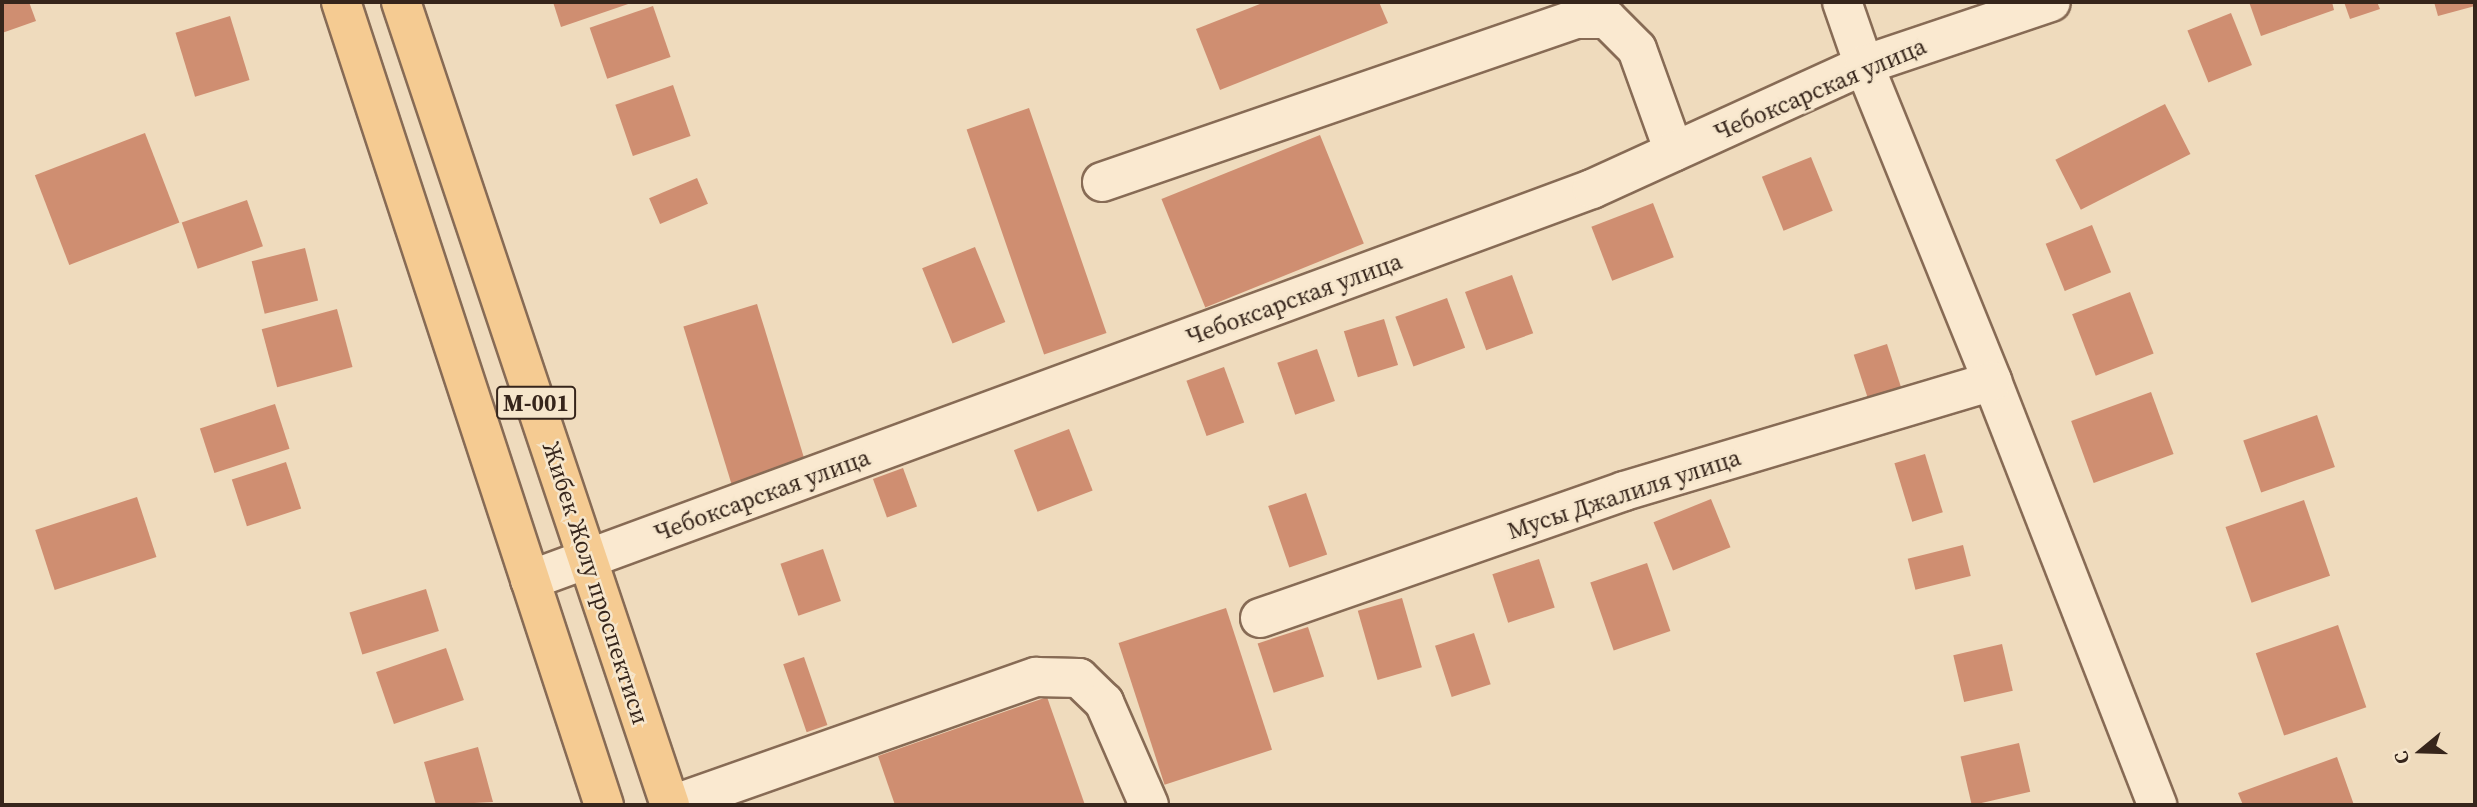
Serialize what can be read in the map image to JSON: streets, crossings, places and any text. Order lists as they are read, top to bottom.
{
  "streets": {
    "main road": ["М-001", "Жибек Жолу проспектиси"],
    "street": ["Чебоксарская улица", "Мусы Джалиля улица"]
  },
  "crossings": [
    ["Чебоксарская улица", "М-001"],
    ["Чебоксарская улица", "Жибек Жолу проспектиси"]
  ],
  "north": "left"
}
